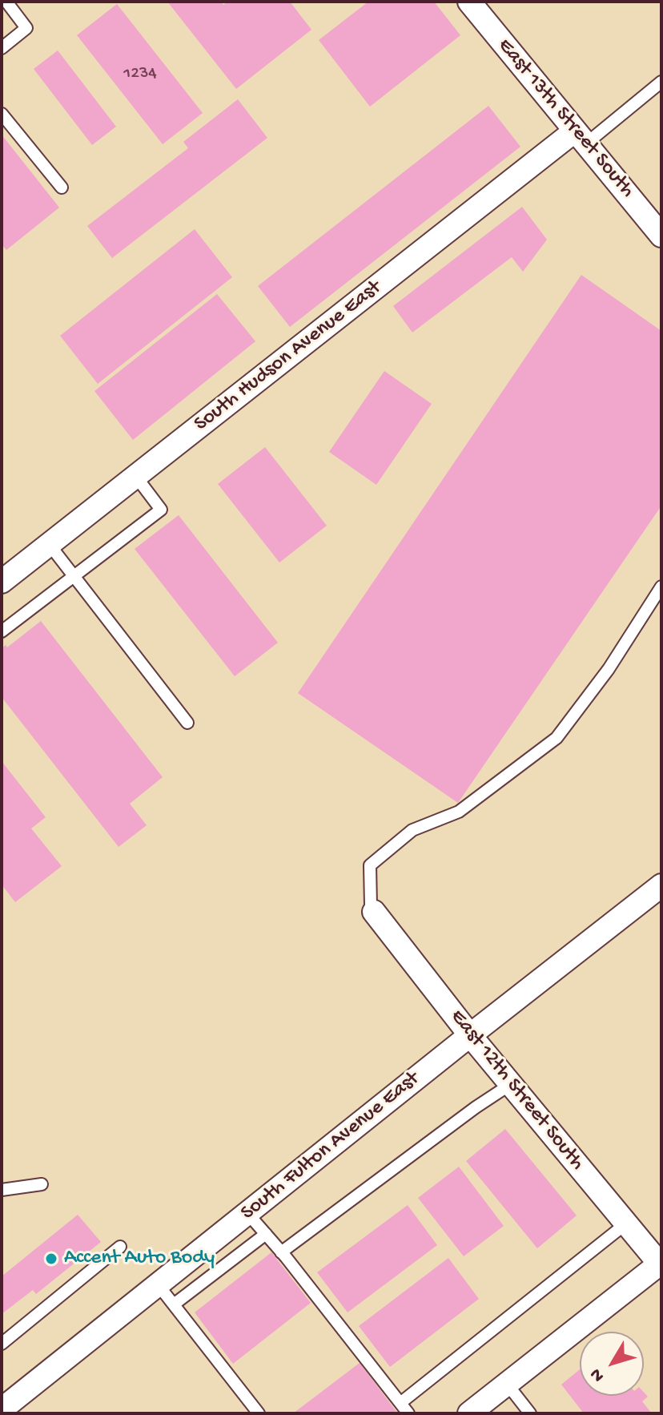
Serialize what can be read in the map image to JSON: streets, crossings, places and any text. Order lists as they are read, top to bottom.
{
  "streets": {
    "street": [
      "East 13th Street South",
      "South Hudson Avenue East",
      "East 12th Street South",
      "South Fulton Avenue East"
    ]
  },
  "crossings": [
    ["East 13th Street South", "South Hudson Avenue East"],
    ["East 12th Street South", "South Fulton Avenue East"]
  ],
  "places": ["Accent Auto Body"],
  "house_numbers": ["1234"],
  "north": "bottom left"
}
